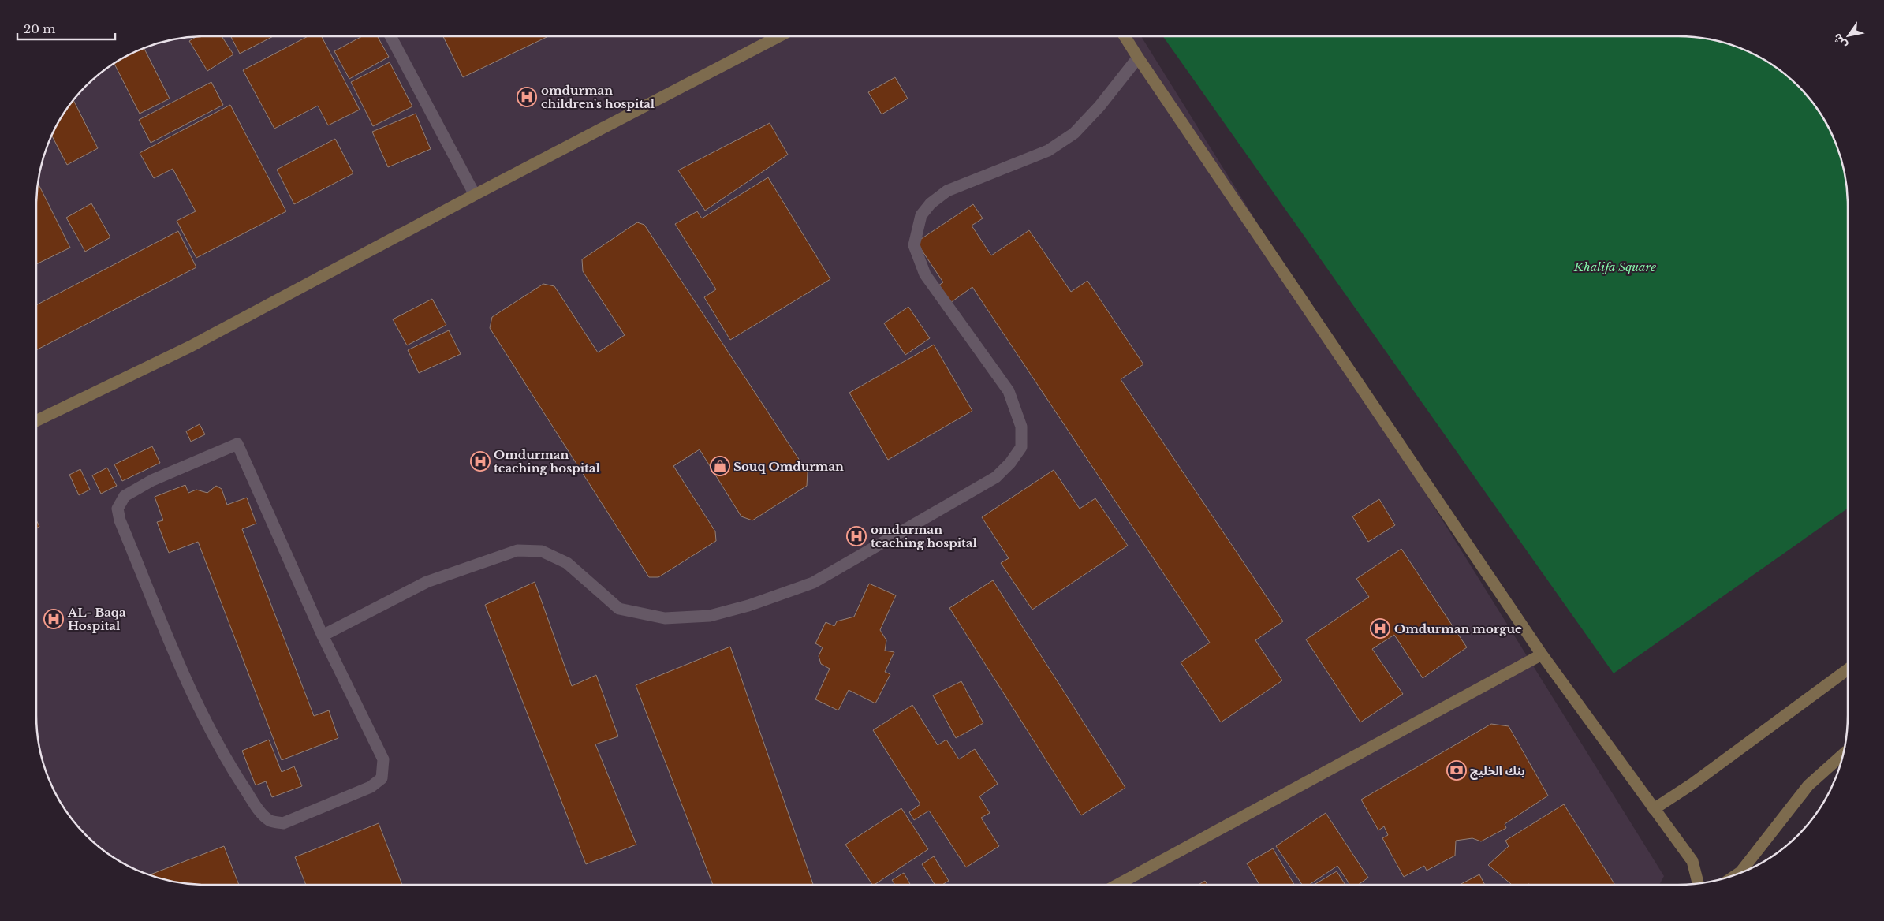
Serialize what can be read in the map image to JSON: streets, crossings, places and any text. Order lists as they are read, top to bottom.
{
  "parks": ["Khalifa Square"],
  "places": {
    "hospital": [
      "omdurman children's hospital",
      "Omdurman teaching hospital",
      "omdurman teaching hospital",
      "AL- Baqa Hospital",
      "Omdurman morgue"
    ],
    "shop": ["Souq Omdurman"],
    "bank": ["بنك الخليج"]
  },
  "scale_bar": "20 m",
  "north": "bottom left"
}
